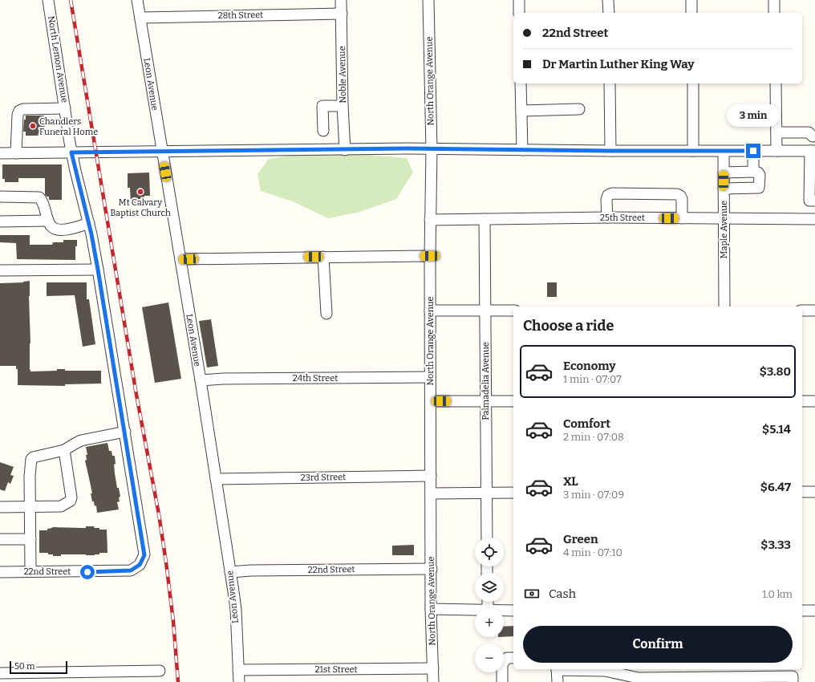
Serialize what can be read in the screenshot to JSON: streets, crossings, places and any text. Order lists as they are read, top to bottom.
{
  "streets": {
    "street": [
      "28th Street",
      "North Lemon Avenue",
      "Noble Avenue",
      "North Orange Avenue",
      "Leon Avenue",
      "25th Street",
      "Maple Avenue",
      "24th Street",
      "Palmadelia Avenue",
      "23rd Street",
      "22nd Street",
      "21st Street"
    ]
  },
  "crossings": [
    ["28th Street", "Noble Avenue"],
    ["28th Street", "Leon Avenue"],
    ["North Lemon Avenue", "22nd Street"],
    ["North Orange Avenue", "25th Street"],
    ["North Orange Avenue", "24th Street"],
    ["North Orange Avenue", "23rd Street"],
    ["North Orange Avenue", "22nd Street"],
    ["North Orange Avenue", "21st Street"],
    ["Leon Avenue", "24th Street"],
    ["Leon Avenue", "23rd Street"],
    ["Leon Avenue", "22nd Street"],
    ["Leon Avenue", "21st Street"],
    ["25th Street", "Maple Avenue"],
    ["25th Street", "Palmadelia Avenue"]
  ],
  "places": ["Chandlers Funeral Home", "Mt Calvary Baptist Church"],
  "scale_bar": "50 m",
  "page": {
    "banner": ["22nd Street", "Dr Martin Luther King Way"],
    "bubble": "3 min",
    "heading": "Choose a ride",
    "list": [
      {
        "name": "Economy",
        "note": "1 min · 07:07",
        "value": "$3.80"
      },
      {
        "name": "Comfort",
        "note": "2 min · 07:08",
        "value": "$5.14"
      },
      {
        "name": "XL",
        "note": "3 min · 07:09",
        "value": "$6.47"
      },
      {
        "name": "Green",
        "note": "4 min · 07:10",
        "value": "$3.33"
      }
    ],
    "map_buttons": ["+", "−"],
    "pay": ["Cash", "1.0 km"],
    "buttons": "Confirm",
    "scale": "50 m"
  }
}
